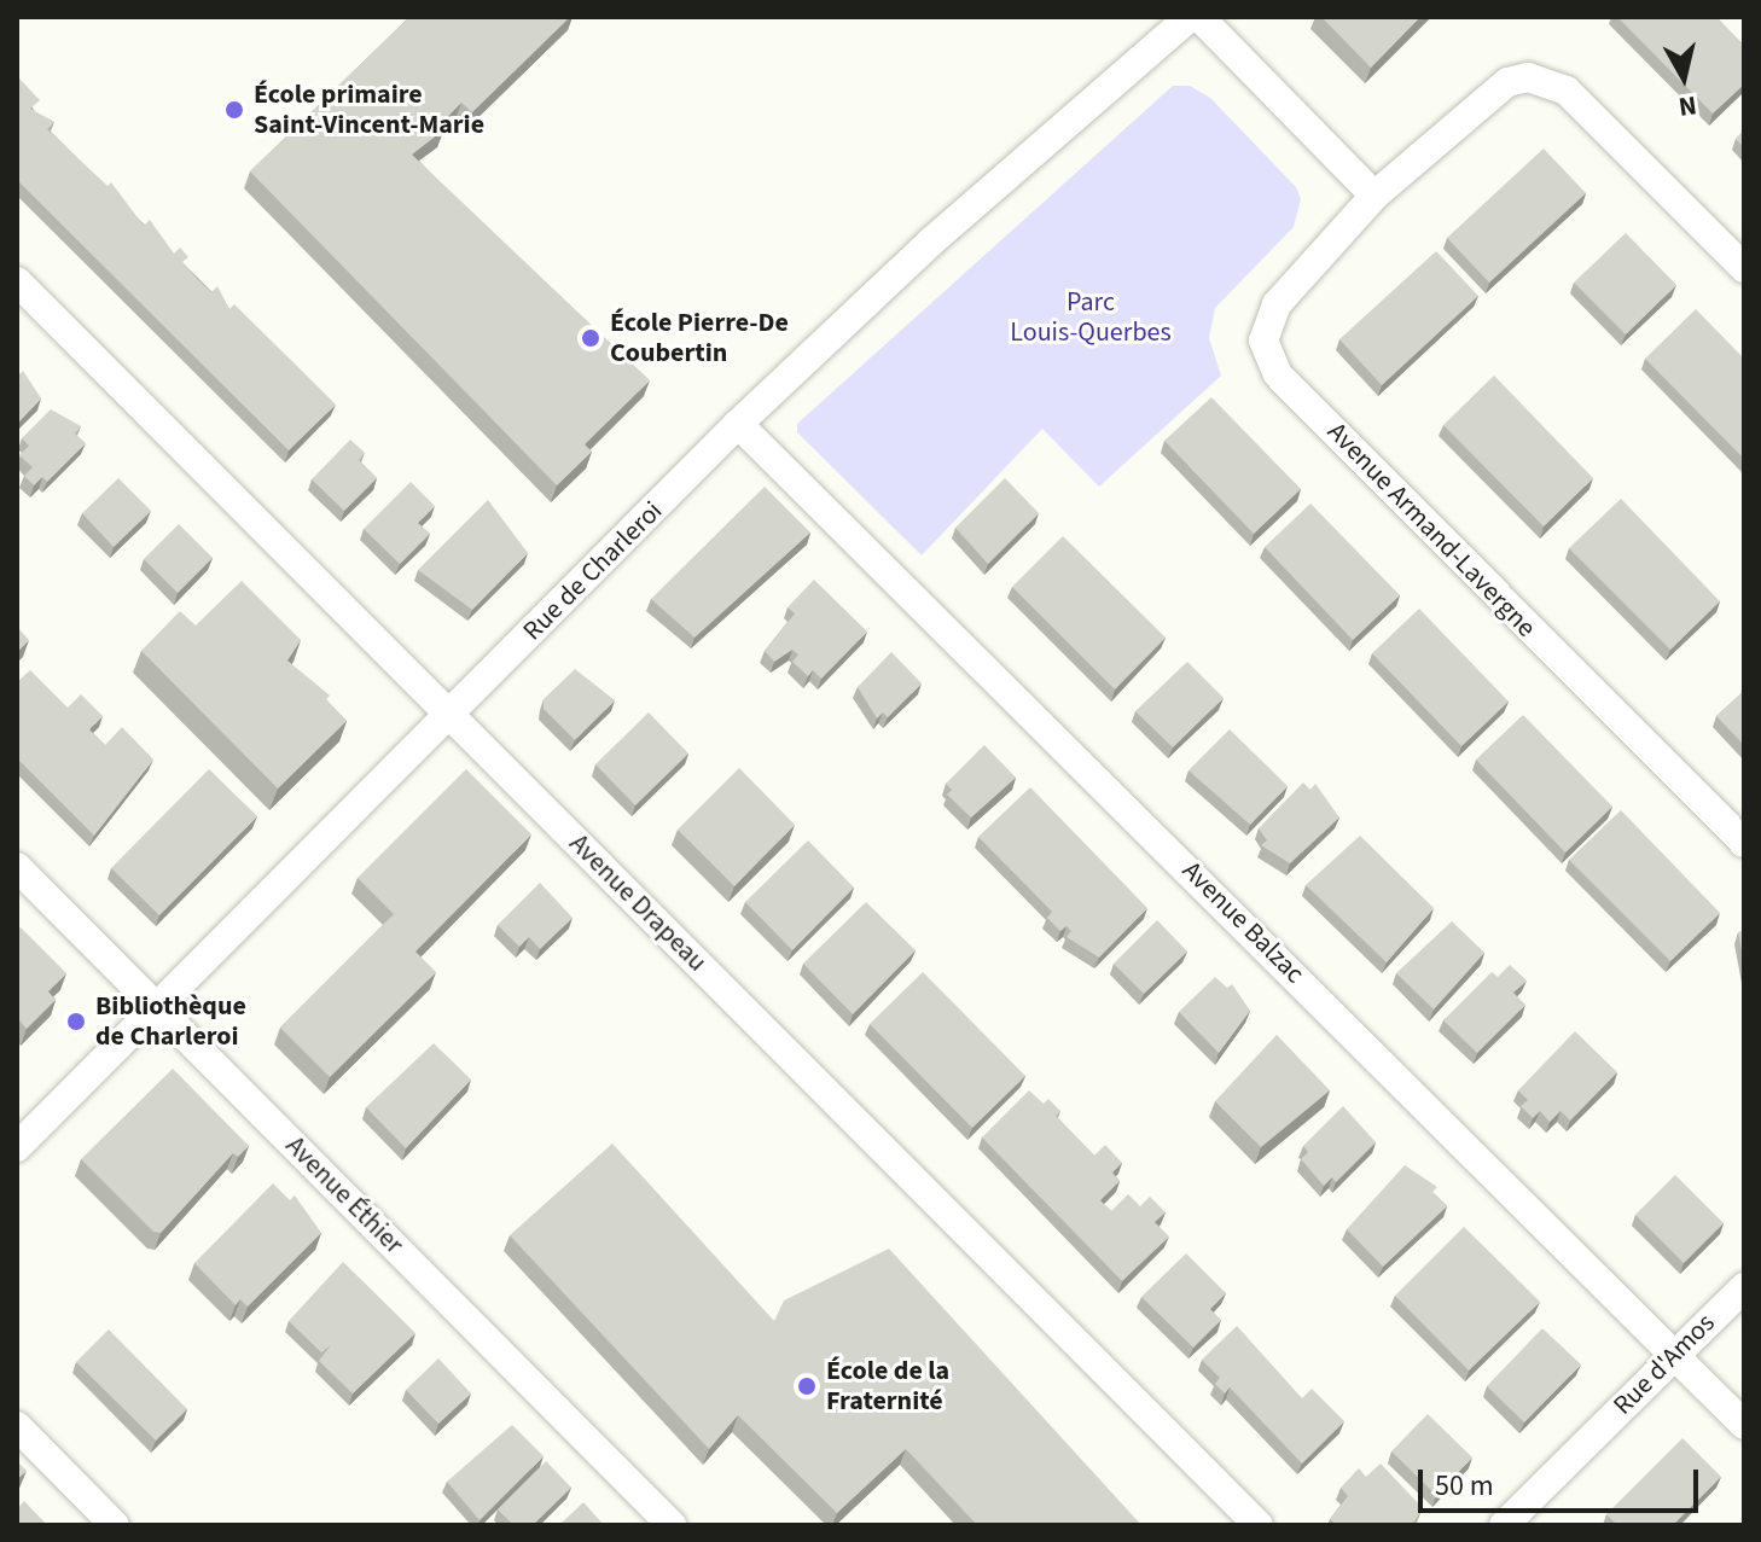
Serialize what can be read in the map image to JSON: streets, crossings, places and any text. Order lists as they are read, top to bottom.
{
  "streets": {
    "street": [
      "Avenue Armand-Lavergne",
      "Rue de Charleroi",
      "Avenue Drapeau",
      "Avenue Balzac",
      "Avenue Éthier",
      "Rue d'Amos"
    ]
  },
  "crossings": [
    ["Rue de Charleroi", "Avenue Drapeau"],
    ["Rue de Charleroi", "Avenue Balzac"],
    ["Rue de Charleroi", "Avenue Éthier"],
    ["Avenue Balzac", "Rue d'Amos"]
  ],
  "parks": ["Parc Louis-Querbes"],
  "places": [
    "École primaire Saint-Vincent-Marie",
    "École Pierre-De Coubertin",
    "Bibliothèque de Charleroi",
    "École de la Fraternité"
  ],
  "scale_bar": "50 m",
  "north": "bottom"
}
